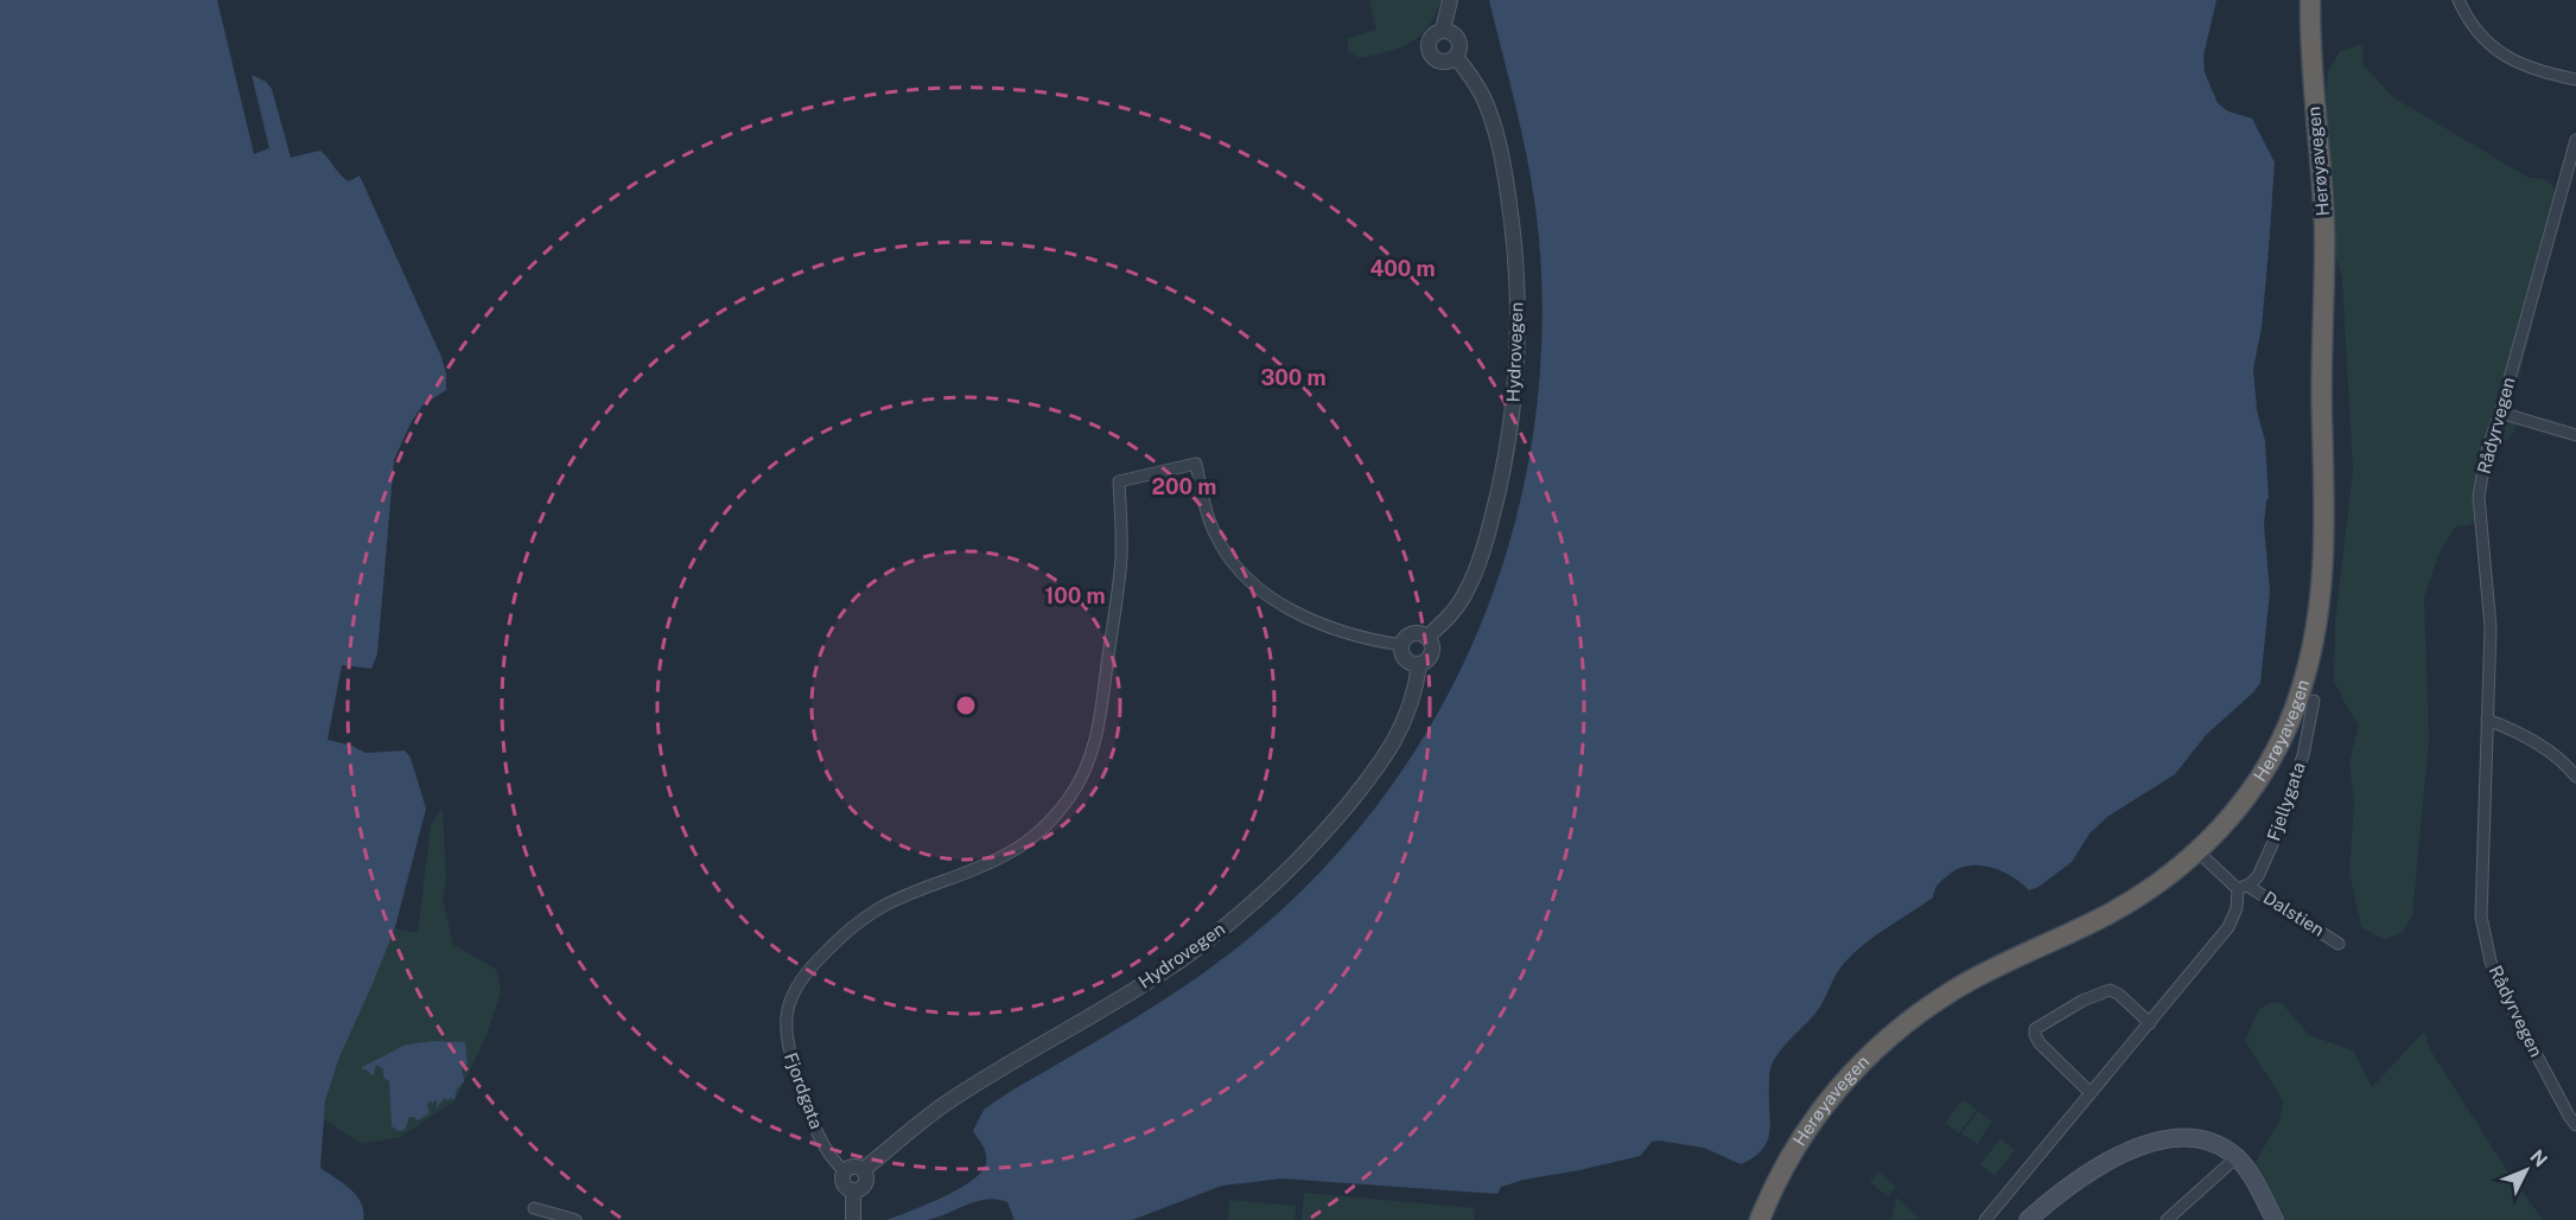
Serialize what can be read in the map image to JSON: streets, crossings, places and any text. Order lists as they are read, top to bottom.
{
  "streets": {
    "highway": ["Herøyavegen"],
    "street": [
      "Hydrovegen",
      "Rådyrvegen",
      "Fjellygata",
      "Dalstien",
      "Fjordgata"
    ]
  },
  "crossings": [
    ["Hydrovegen", "Fjordgata"],
    ["Fjellygata", "Dalstien"]
  ],
  "north": "top right",
  "rings": [
    "400 m",
    "300 m",
    "200 m",
    "100 m"
  ]
}
